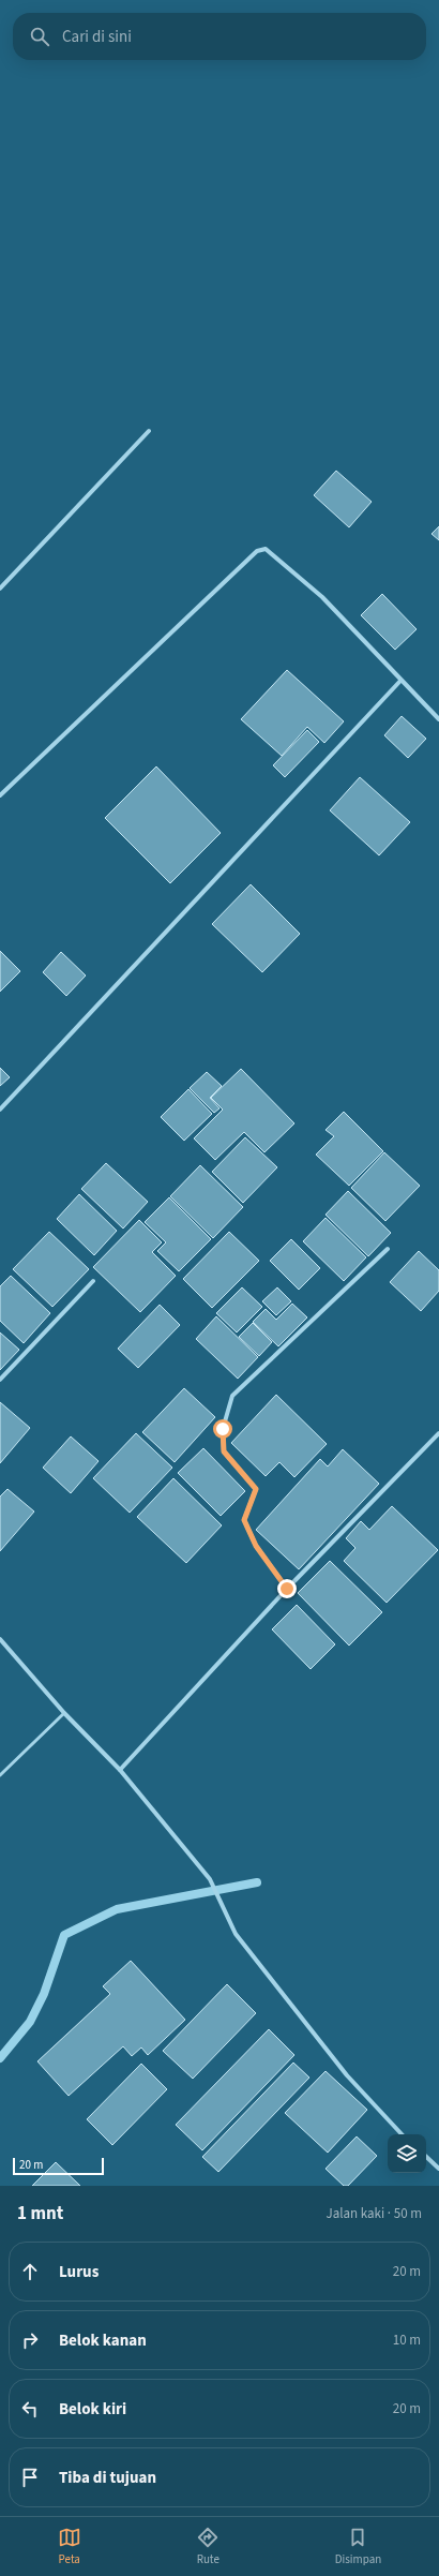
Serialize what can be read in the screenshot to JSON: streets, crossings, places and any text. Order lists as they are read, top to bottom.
{
  "scale_bar": "20 m",
  "page": {
    "search": "Cari di sini",
    "scale": "20 m",
    "heading": ["1 mnt", "Jalan kaki · 50 m"],
    "list": [
      ["Lurus", "20 m"],
      ["Belok kanan", "10 m"],
      ["Belok kiri", "20 m"],
      "Tiba di tujuan"
    ],
    "nav": ["Peta", "Rute", "Disimpan"]
  }
}
